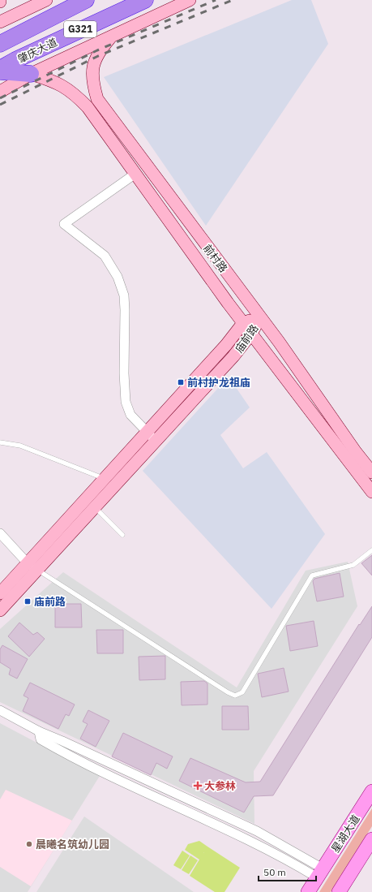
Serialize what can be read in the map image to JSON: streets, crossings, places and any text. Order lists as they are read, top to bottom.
{
  "streets": {
    "highway": ["G321", "肇庆大道"],
    "main road": ["星湖大道"],
    "street": ["前村路", "庙前路"]
  },
  "crossings": [
    ["前村路", "庙前路"]
  ],
  "places": {
    "transit": ["前村护龙祖庙", "庙前路"],
    "health": ["大参林"],
    "other": ["晨曦名筑幼儿园"]
  },
  "scale_bar": "50 m"
}
